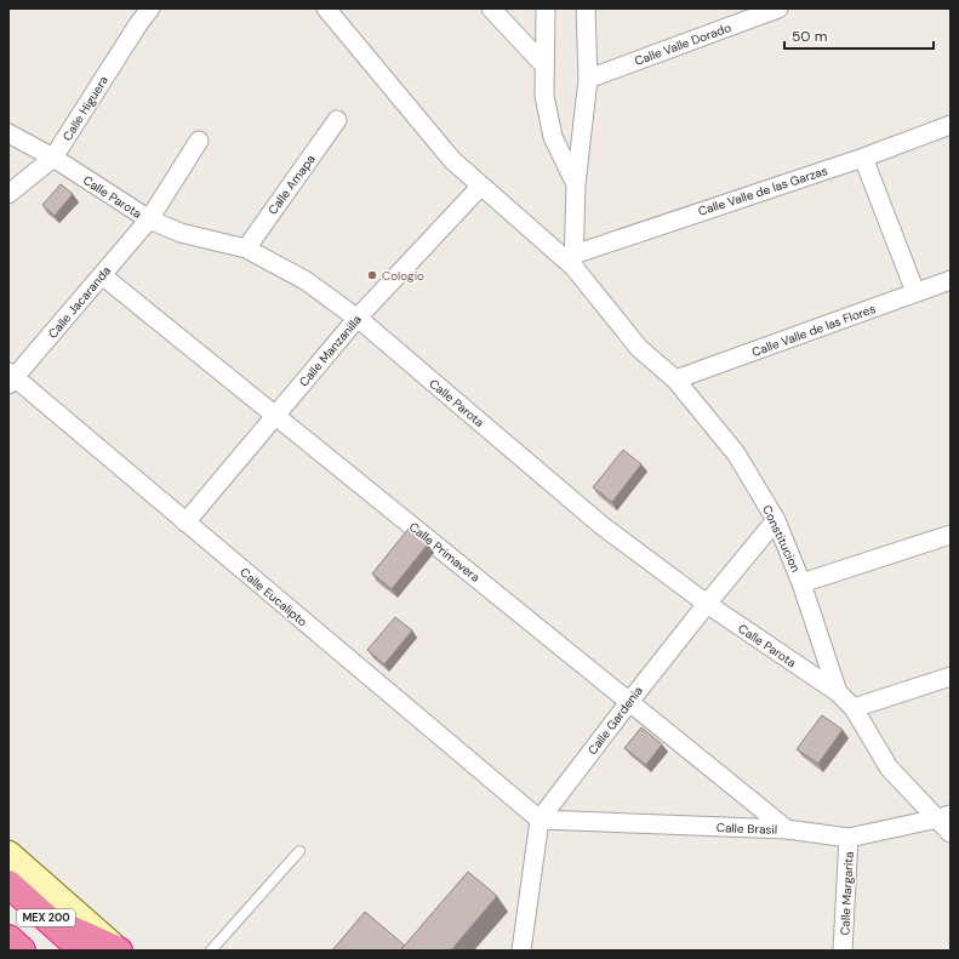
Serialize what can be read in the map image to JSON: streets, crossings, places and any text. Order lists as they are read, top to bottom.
{
  "streets": {
    "highway": ["MEX 200"],
    "street": [
      "Calle Valle Dorado",
      "Calle Higuera",
      "Calle Amapa",
      "Calle Valle de las Garzas",
      "Calle Parota",
      "Calle Jacaranda",
      "Calle Valle de las Flores",
      "Calle Manzanilla",
      "Constitucion",
      "Calle Primavera",
      "Calle Eucalipto",
      "Calle Gardenia",
      "Calle Brasil",
      "Calle Margarita"
    ]
  },
  "crossings": [
    ["Calle Higuera", "Calle Parota"],
    ["Calle Amapa", "Calle Parota"],
    ["Calle Valle de las Garzas", "Constitucion"],
    ["Calle Parota", "Calle Jacaranda"],
    ["Calle Parota", "Calle Manzanilla"],
    ["Calle Parota", "Constitucion"],
    ["Calle Parota", "Calle Gardenia"],
    ["Calle Jacaranda", "Calle Primavera"],
    ["Calle Jacaranda", "Calle Eucalipto"],
    ["Calle Valle de las Flores", "Constitucion"],
    ["Calle Manzanilla", "Constitucion"],
    ["Calle Manzanilla", "Calle Primavera"],
    ["Calle Manzanilla", "Calle Eucalipto"],
    ["Constitucion", "Calle Gardenia"],
    ["Constitucion", "Calle Brasil"],
    ["Calle Primavera", "Calle Gardenia"],
    ["Calle Primavera", "Calle Brasil"],
    ["Calle Eucalipto", "Calle Gardenia"],
    ["Calle Eucalipto", "Calle Brasil"],
    ["Calle Gardenia", "Calle Brasil"],
    ["Calle Brasil", "Calle Margarita"]
  ],
  "places": ["Cologio"],
  "scale_bar": "50 m"
}
